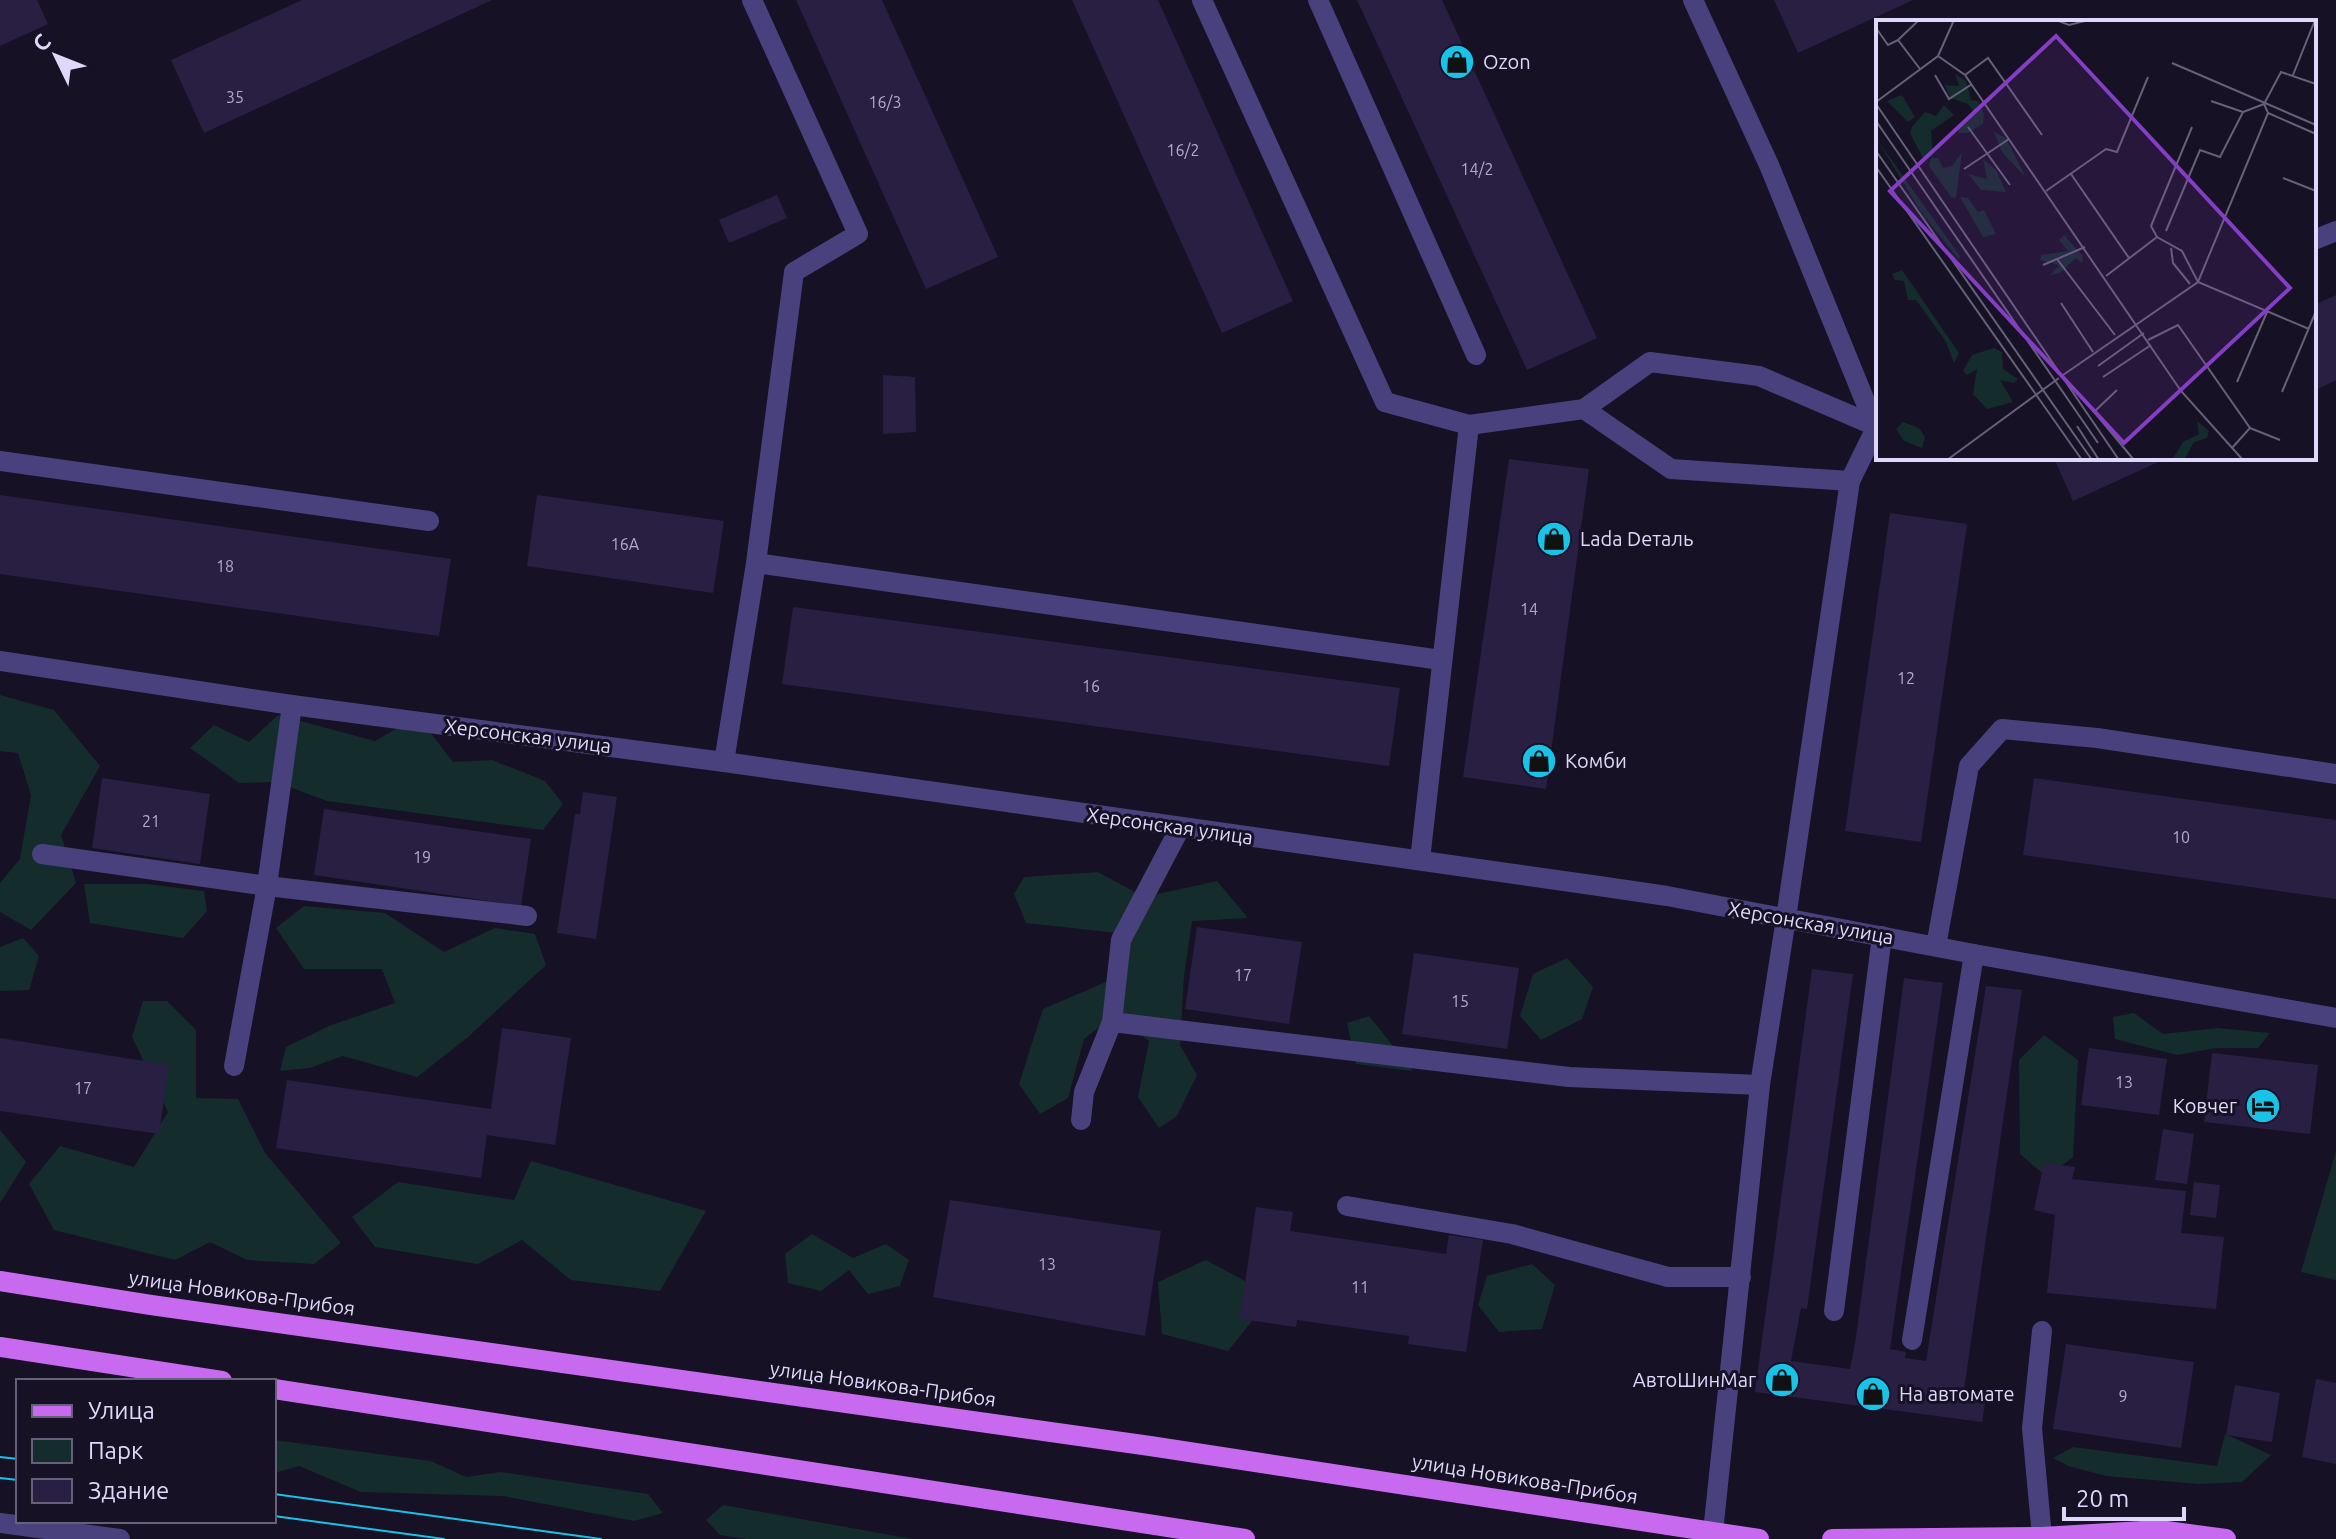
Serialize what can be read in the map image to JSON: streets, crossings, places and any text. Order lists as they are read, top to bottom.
{
  "streets": {
    "main road": ["улица Новикова-Прибоя"],
    "street": ["Херсонская улица"]
  },
  "places": {
    "shop": [
      "Ozon",
      "Lada Dеталь",
      "Комби",
      "АвтоШинМаг",
      "На автомате"
    ],
    "hotel": ["Ковчег"]
  },
  "house_numbers": [
    "35",
    "16/3",
    "16/2",
    "14/2",
    "16А",
    "18",
    "14",
    "12",
    "16",
    "21",
    "10",
    "19",
    "17",
    "15",
    "13",
    "17",
    "13",
    "11",
    "9"
  ],
  "legend": ["Улица", "Парк", "Здание"],
  "scale_bar": "20 m",
  "north": "top left"
}
